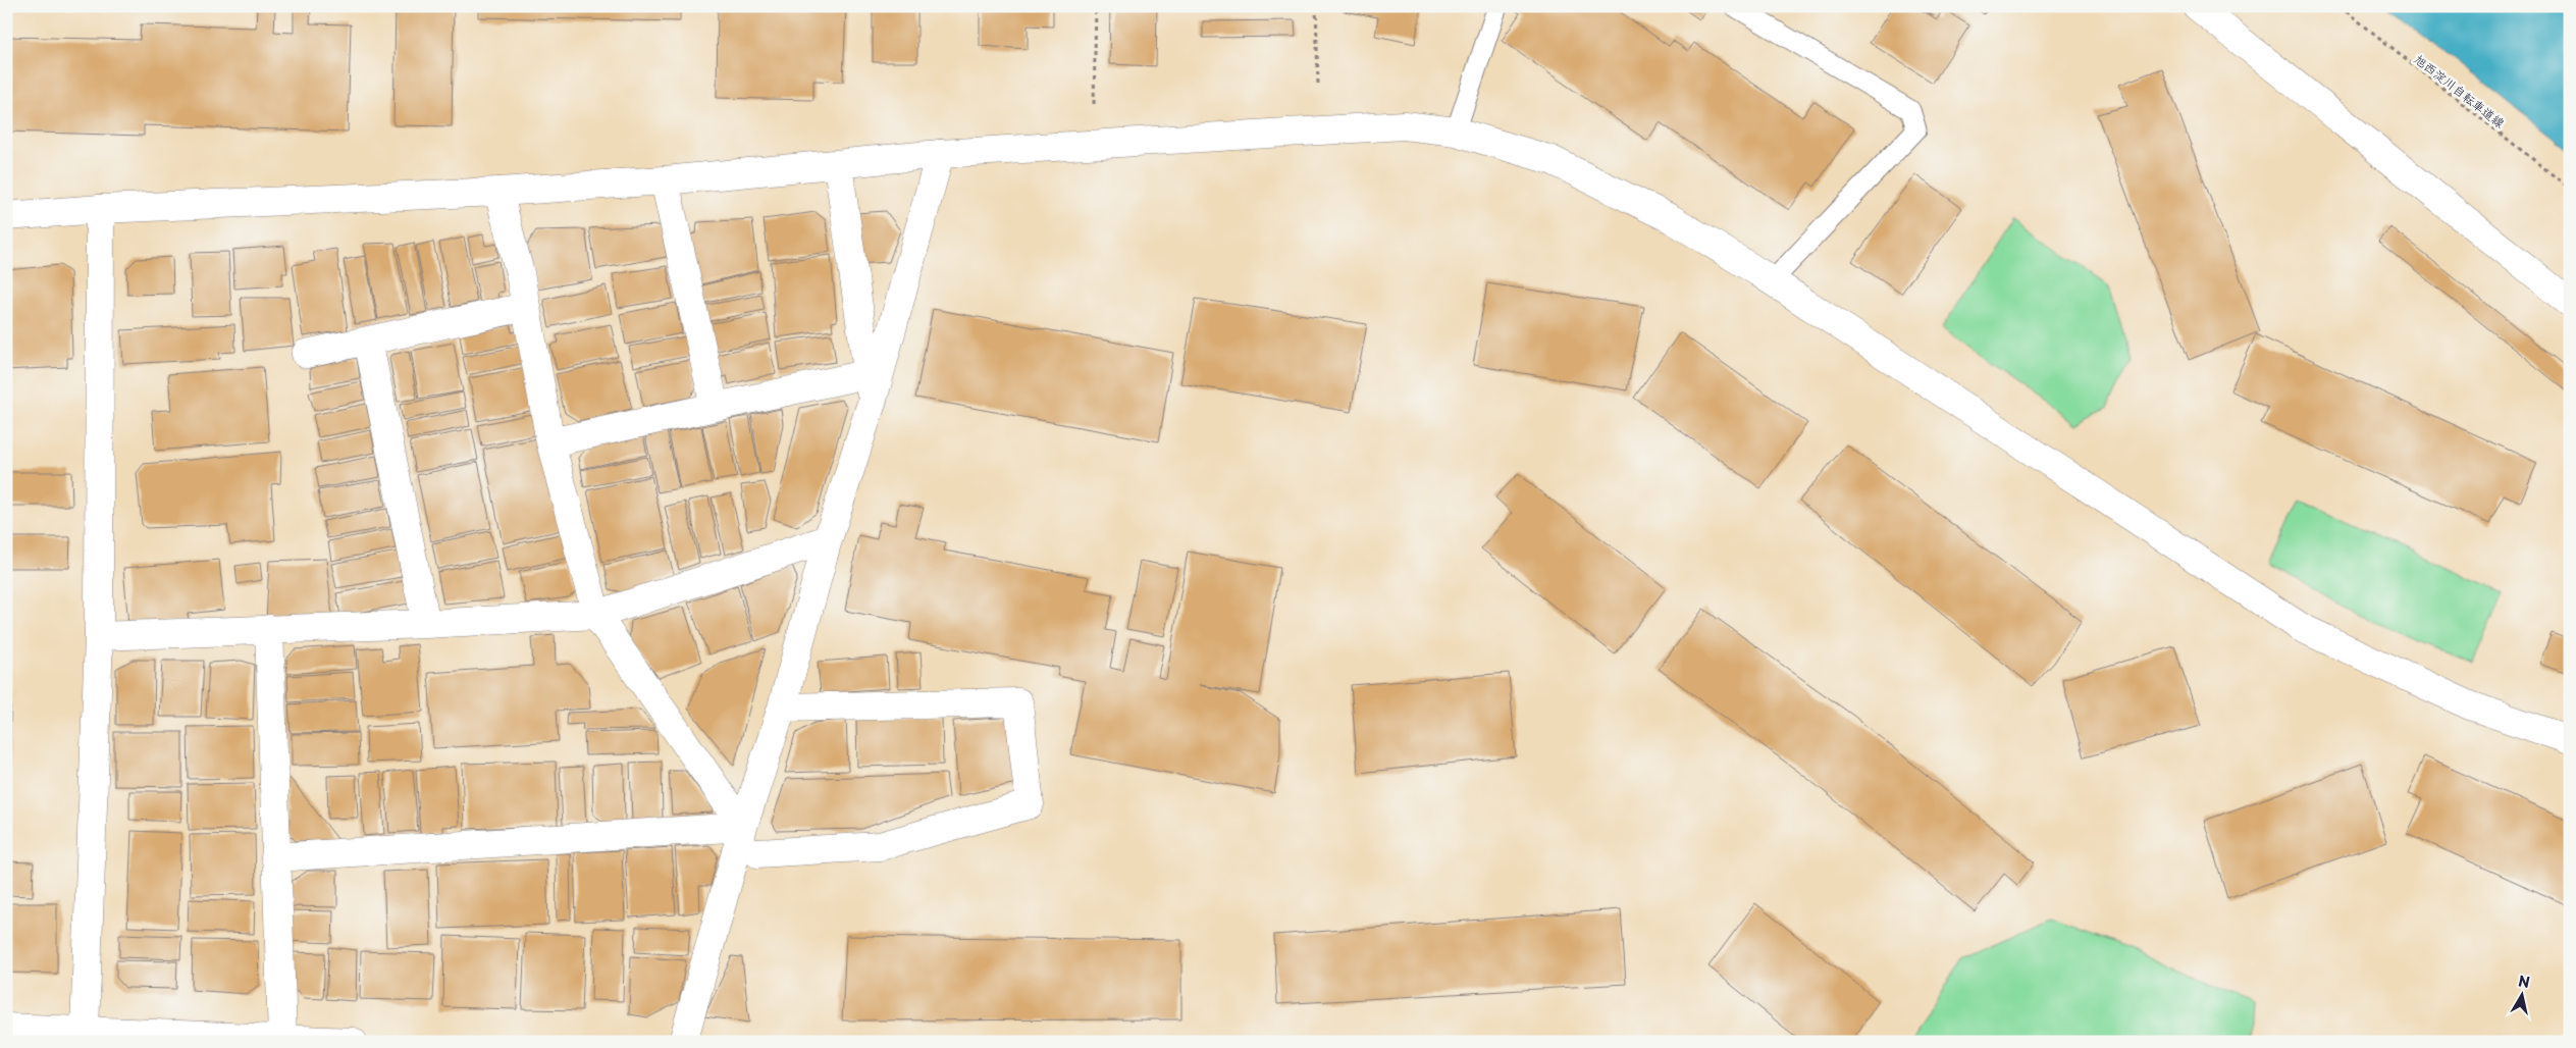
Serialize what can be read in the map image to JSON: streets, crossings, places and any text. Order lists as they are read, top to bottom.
{
  "streets": {
    "path": ["旭西淀川自転車道線"]
  },
  "north": "top"
}
